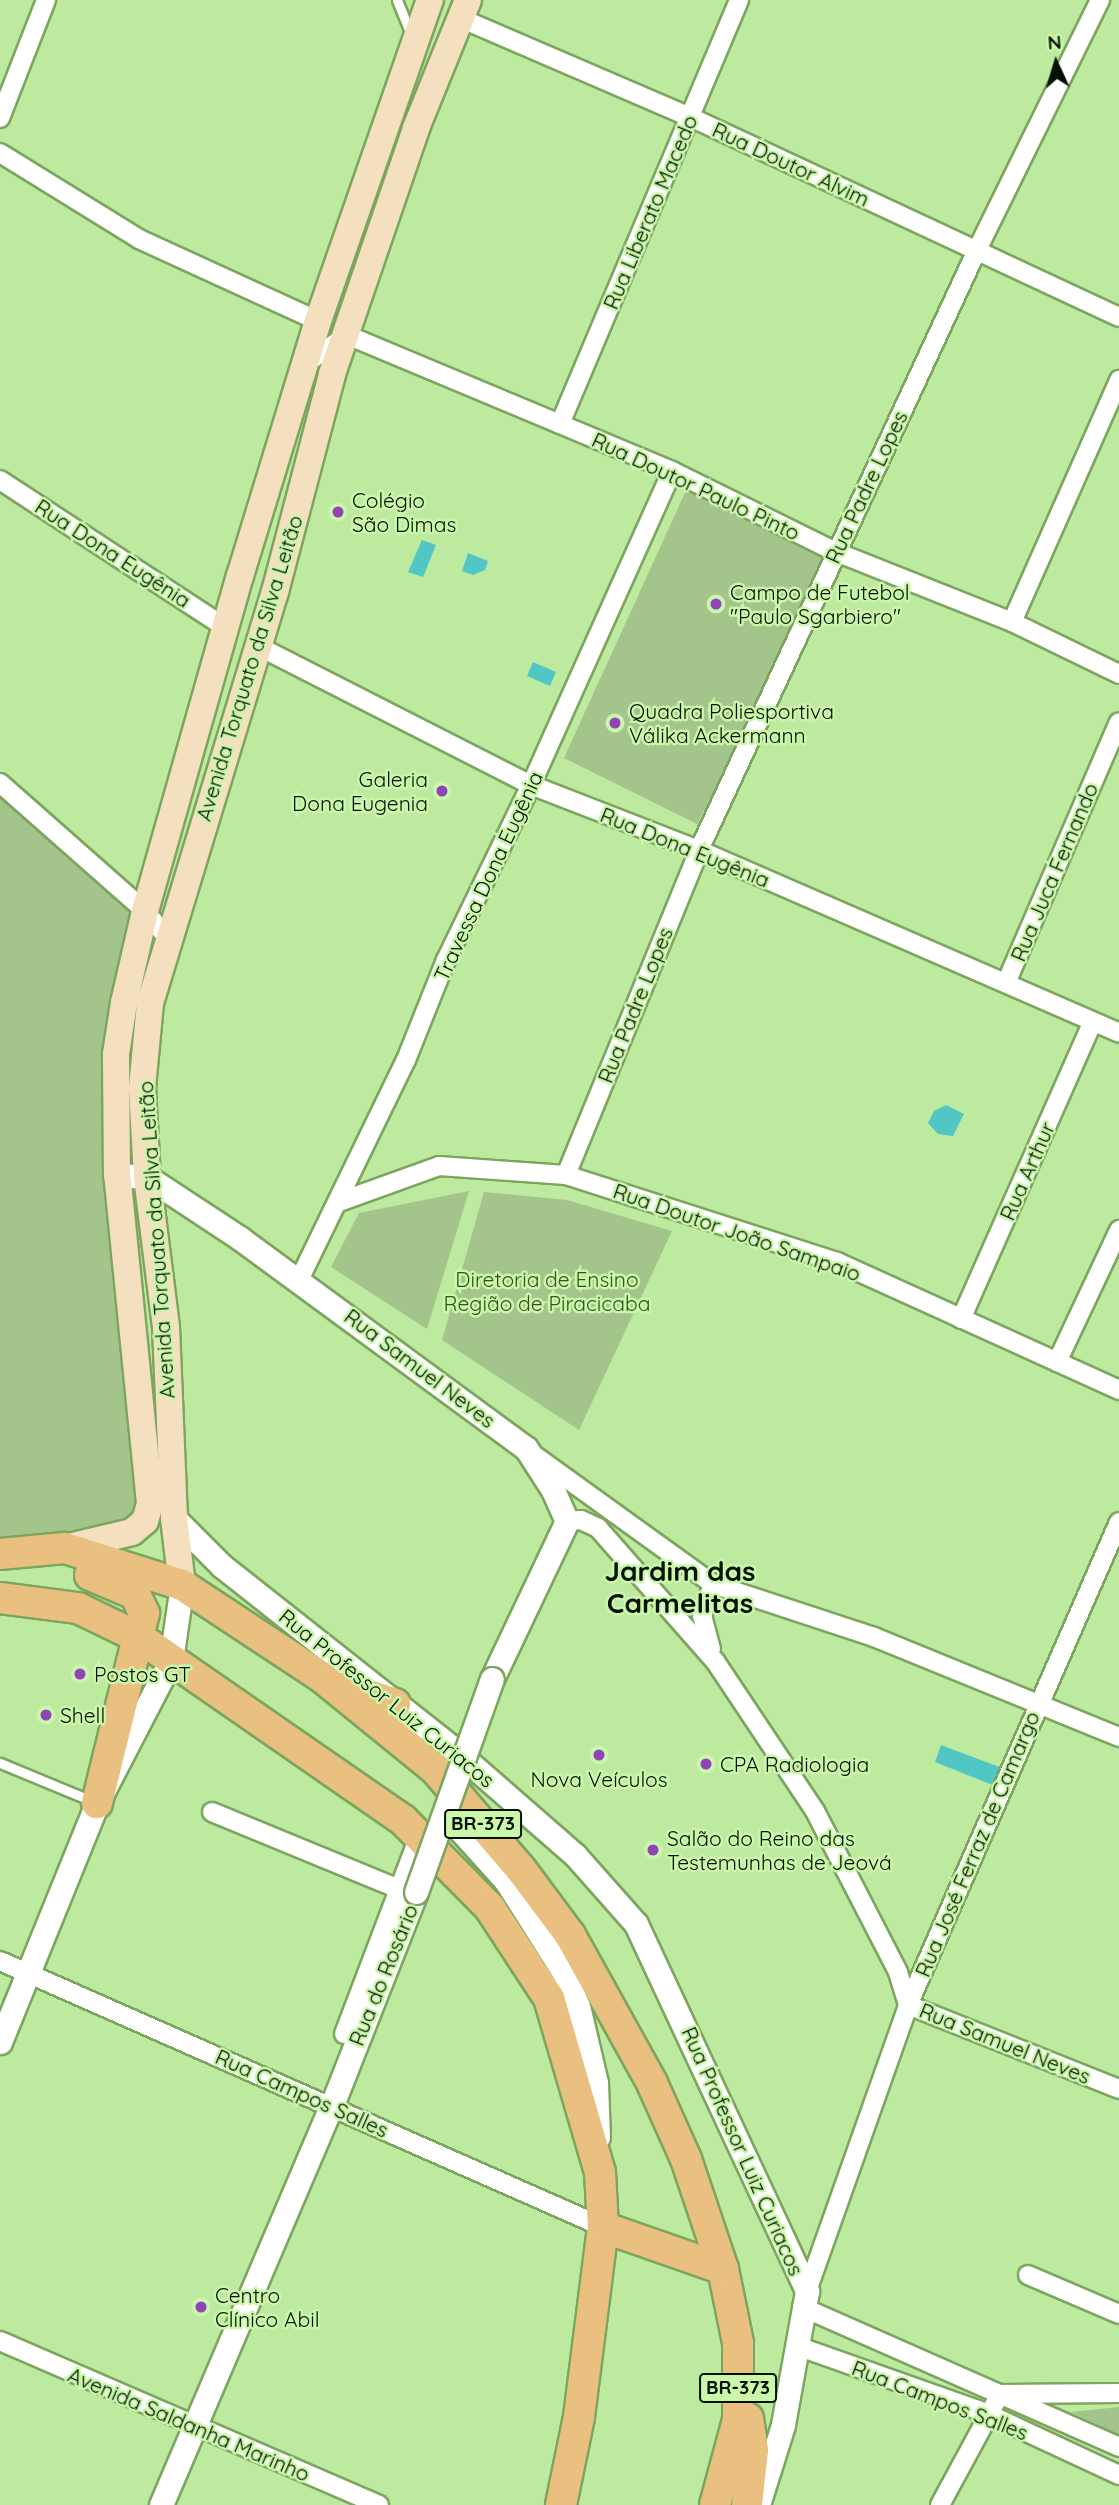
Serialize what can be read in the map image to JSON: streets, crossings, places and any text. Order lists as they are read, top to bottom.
{
  "streets": {
    "main road": ["Avenida Torquato da Silva Leitão", "BR-373"],
    "street": [
      "Rua Doutor Alvim",
      "Rua Liberato Macedo",
      "Rua Doutor Paulo Pinto",
      "Rua Padre Lopes",
      "Rua Dona Eugênia",
      "Rua Juca Fernando",
      "Travessa Dona Eugênia",
      "Rua Arthur",
      "Rua Doutor João Sampaio",
      "Rua Samuel Neves",
      "Rua Professor Luiz Curiacos",
      "Rua José Ferraz de Camargo",
      "Rua do Rosário",
      "Rua Campos Salles",
      "Avenida Saldanha Marinho"
    ]
  },
  "crossings": [
    ["Rua Doutor Alvim", "Rua Liberato Macedo"],
    ["Rua Doutor Alvim", "Rua Padre Lopes"],
    ["Rua Doutor Alvim", "Avenida Torquato da Silva Leitão"],
    ["Rua Liberato Macedo", "Rua Doutor Paulo Pinto"],
    ["Rua Doutor Paulo Pinto", "Rua Padre Lopes"],
    ["Rua Doutor Paulo Pinto", "Avenida Torquato da Silva Leitão"],
    ["Rua Doutor Paulo Pinto", "Travessa Dona Eugênia"],
    ["Rua Padre Lopes", "Rua Dona Eugênia"],
    ["Rua Padre Lopes", "Rua Doutor João Sampaio"],
    ["Rua Dona Eugênia", "Avenida Torquato da Silva Leitão"],
    ["Rua Dona Eugênia", "Rua Juca Fernando"],
    ["Rua Dona Eugênia", "Travessa Dona Eugênia"],
    ["Rua Dona Eugênia", "Rua Arthur"],
    ["Avenida Torquato da Silva Leitão", "Rua Samuel Neves"],
    ["Avenida Torquato da Silva Leitão", "Rua Professor Luiz Curiacos"],
    ["Avenida Torquato da Silva Leitão", "BR-373"],
    ["Avenida Torquato da Silva Leitão", "Rua Campos Salles"],
    ["Travessa Dona Eugênia", "Rua Doutor João Sampaio"],
    ["Travessa Dona Eugênia", "Rua Samuel Neves"],
    ["Rua Arthur", "Rua Doutor João Sampaio"],
    ["Rua Samuel Neves", "Rua José Ferraz de Camargo"],
    ["Rua Samuel Neves", "Rua do Rosário"],
    ["Rua Professor Luiz Curiacos", "Rua José Ferraz de Camargo"],
    ["Rua Professor Luiz Curiacos", "Rua Campos Salles"],
    ["Rua José Ferraz de Camargo", "Rua Campos Salles"],
    ["Rua do Rosário", "Rua Campos Salles"],
    ["Rua do Rosário", "Avenida Saldanha Marinho"]
  ],
  "districts": ["Jardim das Carmelitas"],
  "parks": ["Diretoria de Ensino Região de Piracicaba"],
  "places": [
    "Colégio São Dimas",
    "Campo de Futebol \"Paulo Sgarbiero\"",
    "Quadra Poliesportiva Válika Ackermann",
    "Galeria Dona Eugenia",
    "Postos GT",
    "Shell",
    "Nova Veículos",
    "CPA Radiologia",
    "Salão do Reino das Testemunhas de Jeová",
    "Centro Clínico Abil"
  ],
  "north": "top"
}
